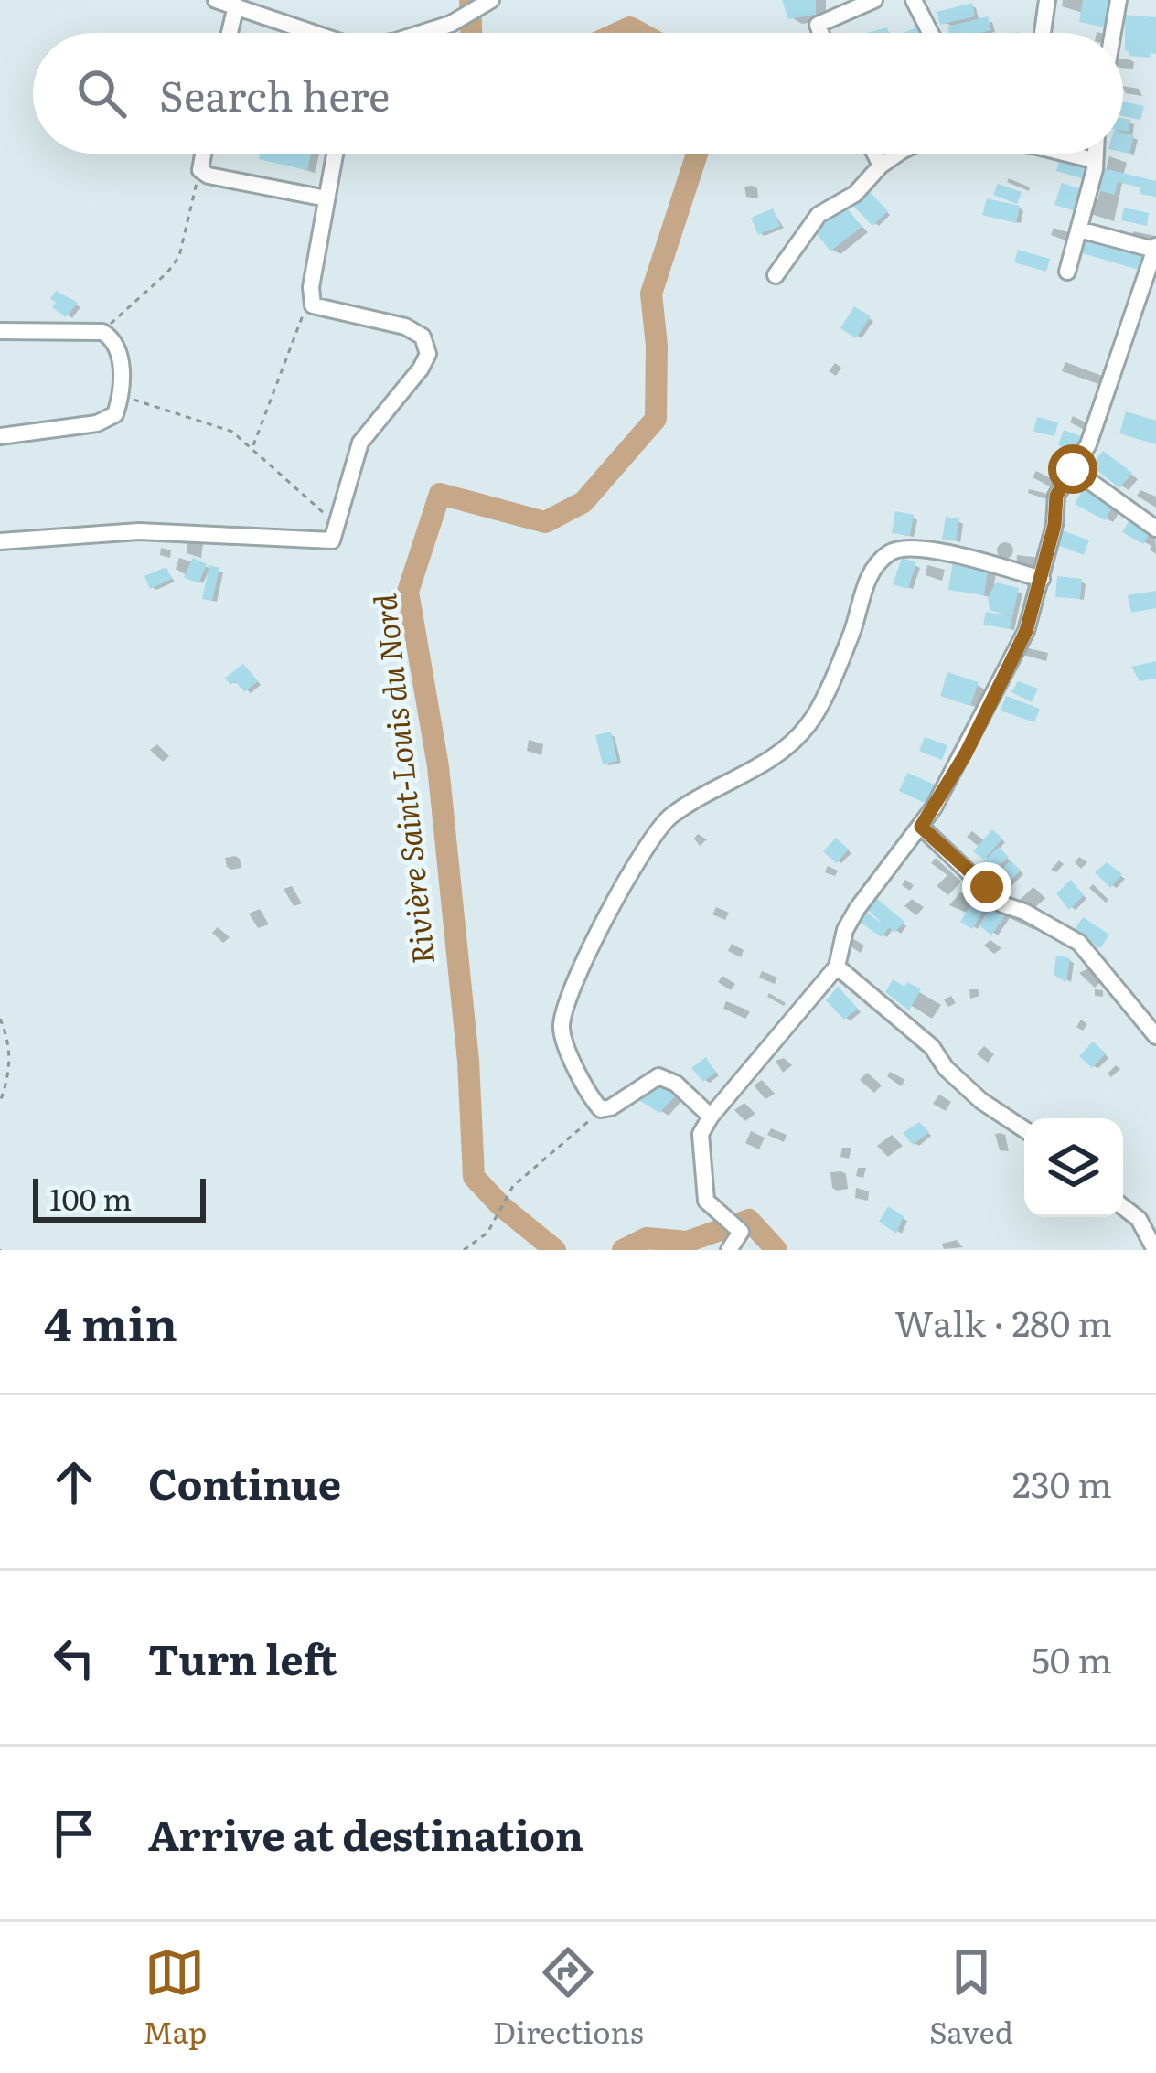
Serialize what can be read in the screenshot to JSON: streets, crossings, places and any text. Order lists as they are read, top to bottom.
{
  "water": ["Rivière Saint-Louis du Nord"],
  "scale_bar": "100 m",
  "page": {
    "search": "Search here",
    "scale": "100 m",
    "heading": ["4 min", "Walk · 280 m"],
    "list": [
      ["Continue", "230 m"],
      ["Turn left", "50 m"],
      "Arrive at destination"
    ],
    "nav": ["Map", "Directions", "Saved"]
  }
}
